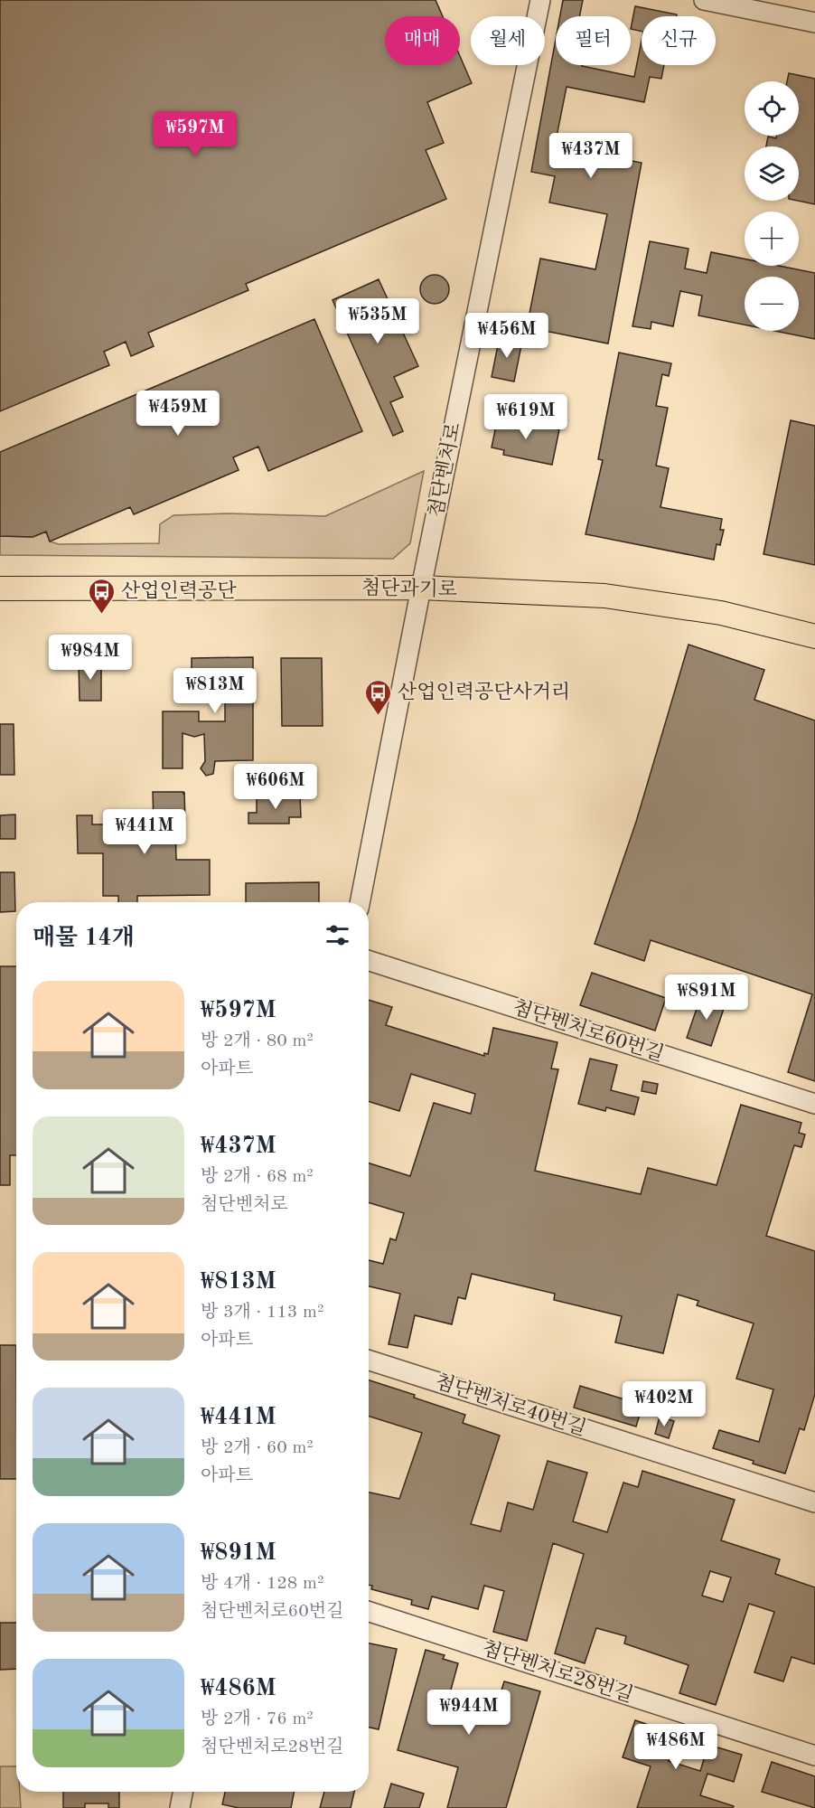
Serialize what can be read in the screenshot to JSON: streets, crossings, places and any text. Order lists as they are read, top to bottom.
{
  "streets": {
    "main road": ["첨단과기로"],
    "street": [
      "첨단벤처로",
      "첨단벤처로60번길",
      "첨단벤처로40번길",
      "첨단벤처로28번길"
    ]
  },
  "crossings": [
    ["첨단벤처로", "첨단과기로"]
  ],
  "places": {
    "bus stop": ["산업인력공단", "산업인력공단사거리"]
  },
  "page": {
    "chip": [
      "매매",
      "월세",
      "필터",
      "신규"
    ],
    "map_buttons": ["+", "−"],
    "price": [
      "₩597M",
      "₩437M",
      "₩535M",
      "₩456M",
      "₩459M",
      "₩619M",
      "₩984M",
      "₩813M",
      "₩606M",
      "₩441M",
      "₩891M",
      "₩402M",
      "₩944M",
      "₩486M"
    ],
    "heading": "매물 14개",
    "list": [
      {
        "name": "₩597M",
        "note": "방 2개 · 80 m² · 아파트"
      },
      {
        "name": "₩437M",
        "note": "방 2개 · 68 m² · 첨단벤처로"
      },
      {
        "name": "₩813M",
        "note": "방 3개 · 113 m² · 아파트"
      },
      {
        "name": "₩441M",
        "note": "방 2개 · 60 m² · 아파트"
      },
      {
        "name": "₩891M",
        "note": "방 4개 · 128 m² · 첨단벤처로60번길"
      },
      {
        "name": "₩486M",
        "note": "방 2개 · 76 m² · 첨단벤처로28번길"
      }
    ]
  }
}
